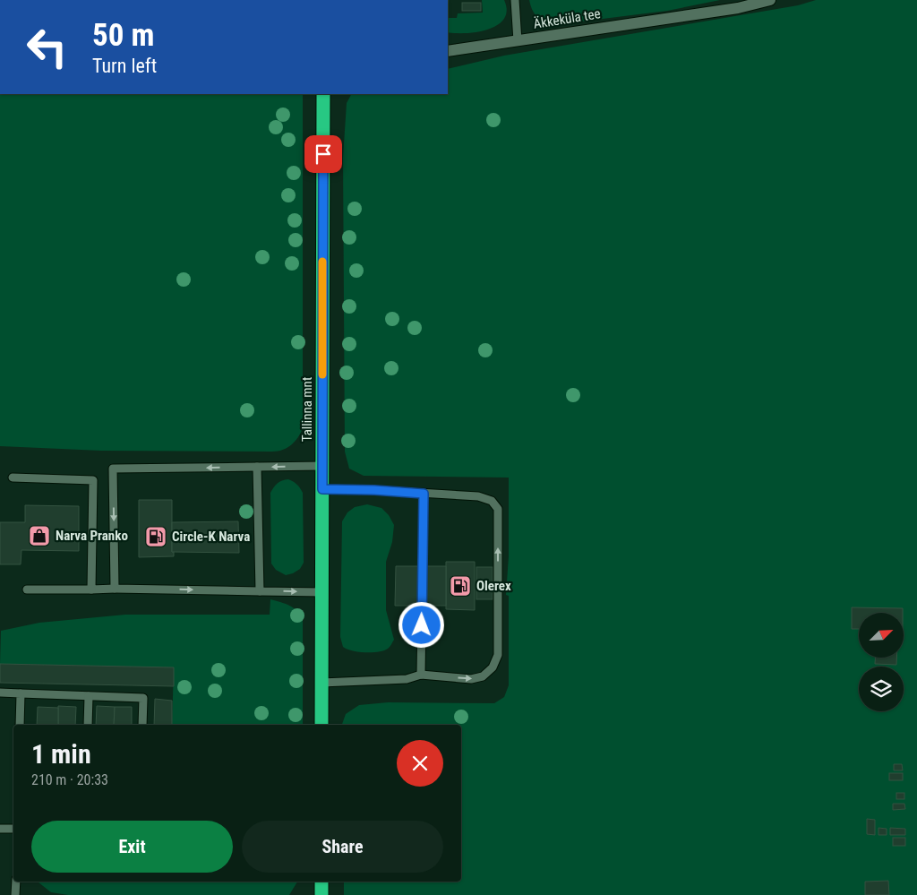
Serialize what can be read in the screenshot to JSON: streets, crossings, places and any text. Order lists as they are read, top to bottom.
{
  "streets": {
    "highway": ["Tallinna mnt"],
    "street": ["Äkkeküla tee"]
  },
  "places": {
    "shop": ["Narva Pranko"],
    "fuel station": ["Circle-K Narva", "Olerex"]
  },
  "north": "top right",
  "page": {
    "turn": ["50 m", "Turn left"],
    "heading": ["1 min", "210 m · 20:33"],
    "buttons": ["Exit", "Share"]
  }
}
